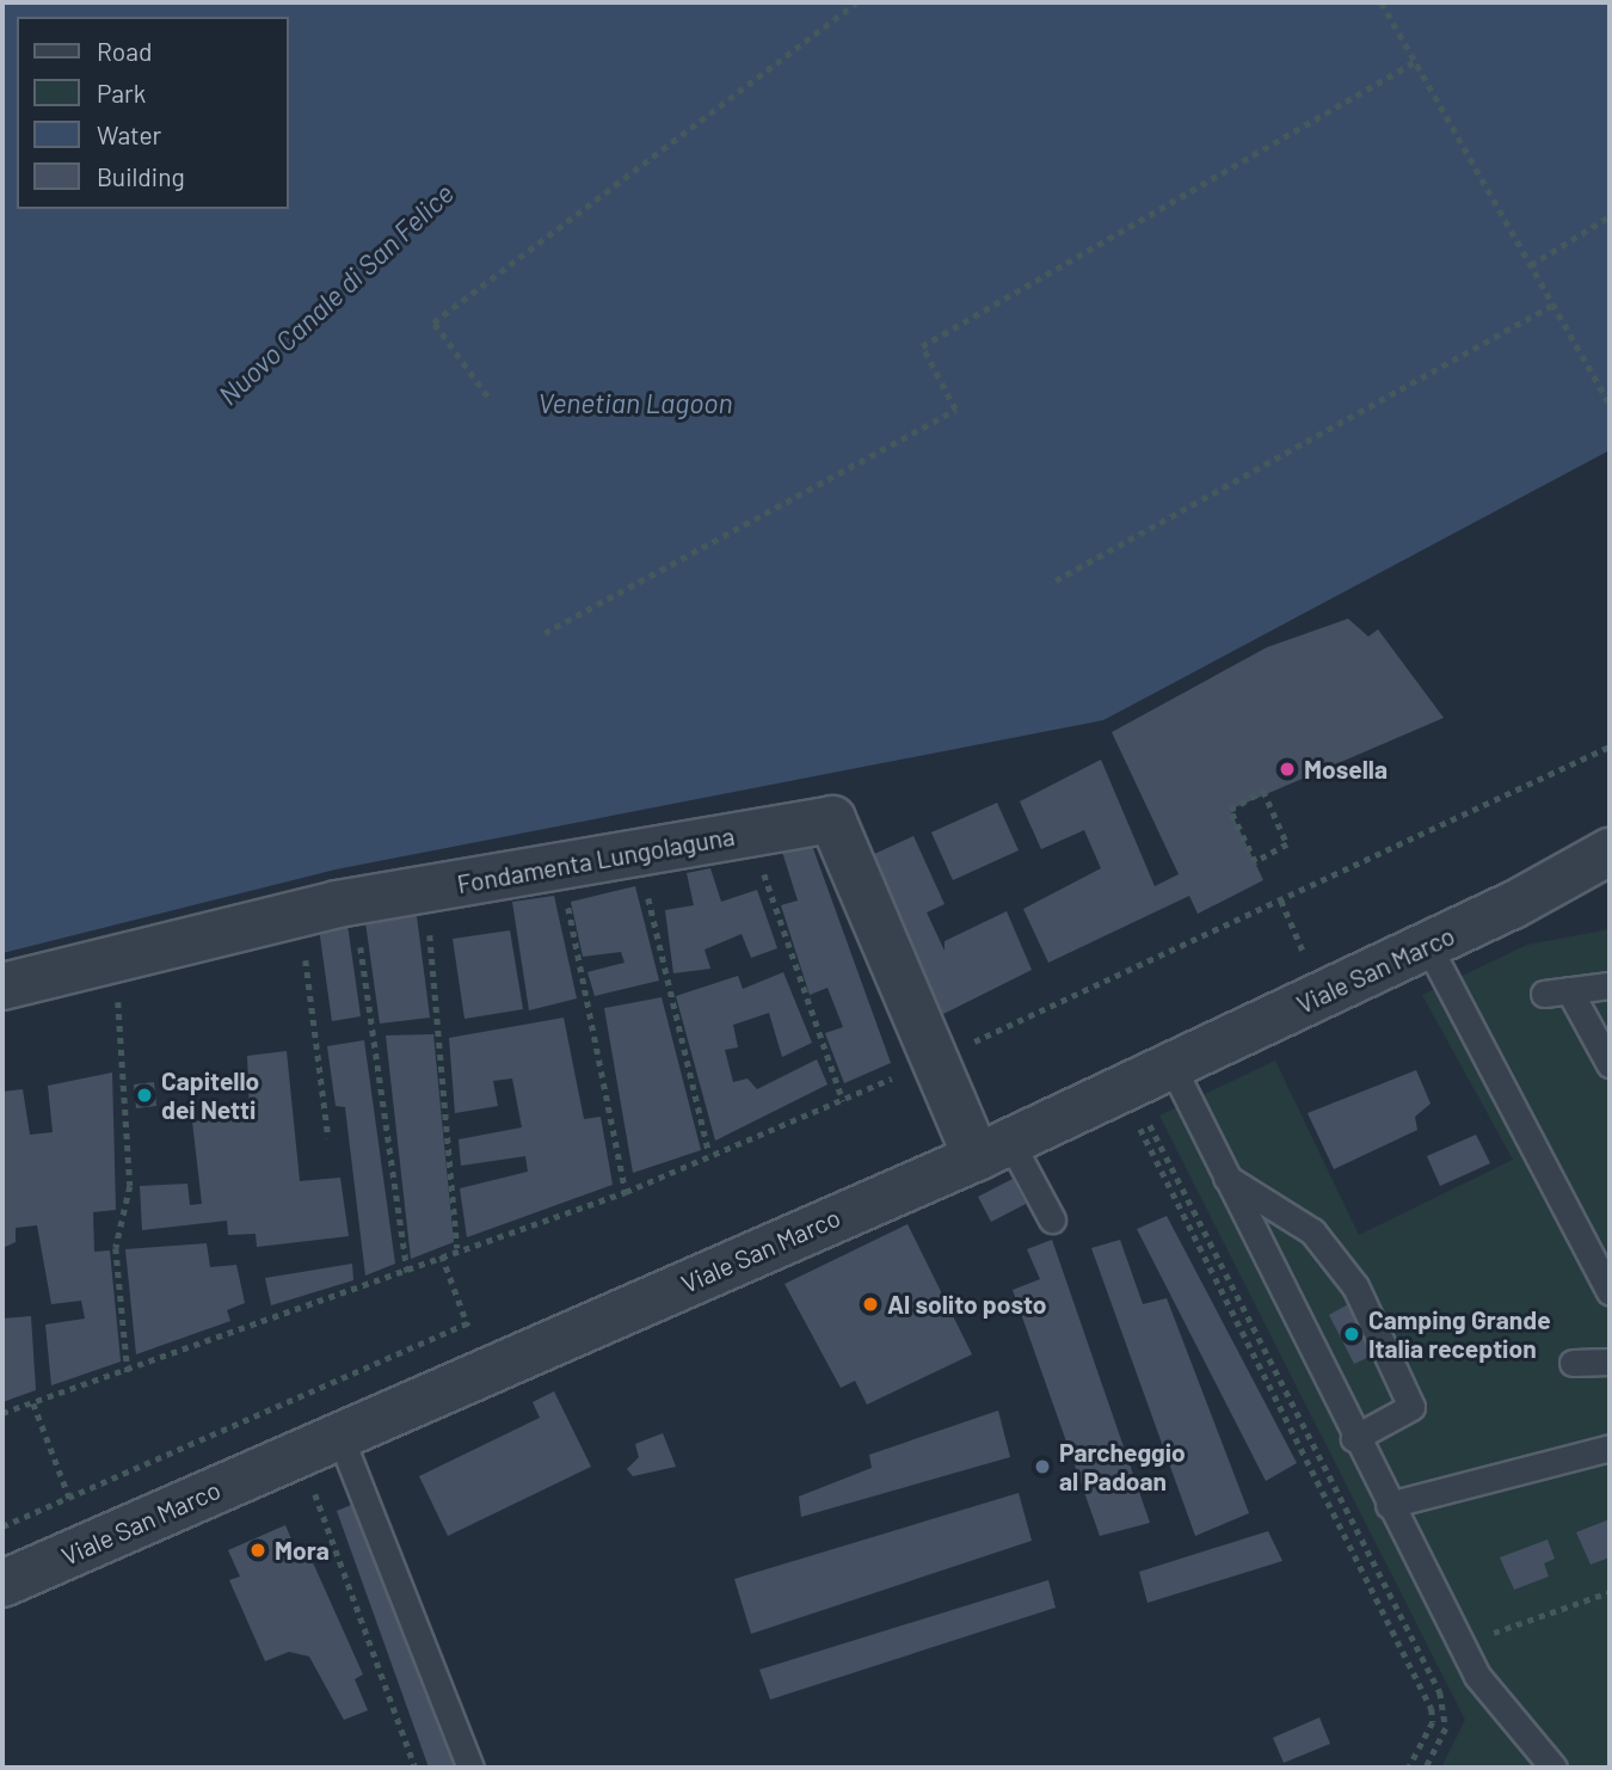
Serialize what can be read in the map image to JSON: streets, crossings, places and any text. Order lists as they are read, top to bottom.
{
  "streets": {
    "street": ["Fondamenta Lungolaguna", "Viale San Marco"]
  },
  "crossings": [
    ["Fondamenta Lungolaguna", "Viale San Marco"]
  ],
  "water": ["Nuovo Canale di San Felice", "Venetian Lagoon"],
  "places": [
    "Mosella",
    "Capitello dei Netti",
    "Al solito posto",
    "Camping Grande Italia reception",
    "Parcheggio al Padoan",
    "Mora"
  ],
  "legend": [
    "Road",
    "Park",
    "Water",
    "Building"
  ]
}
